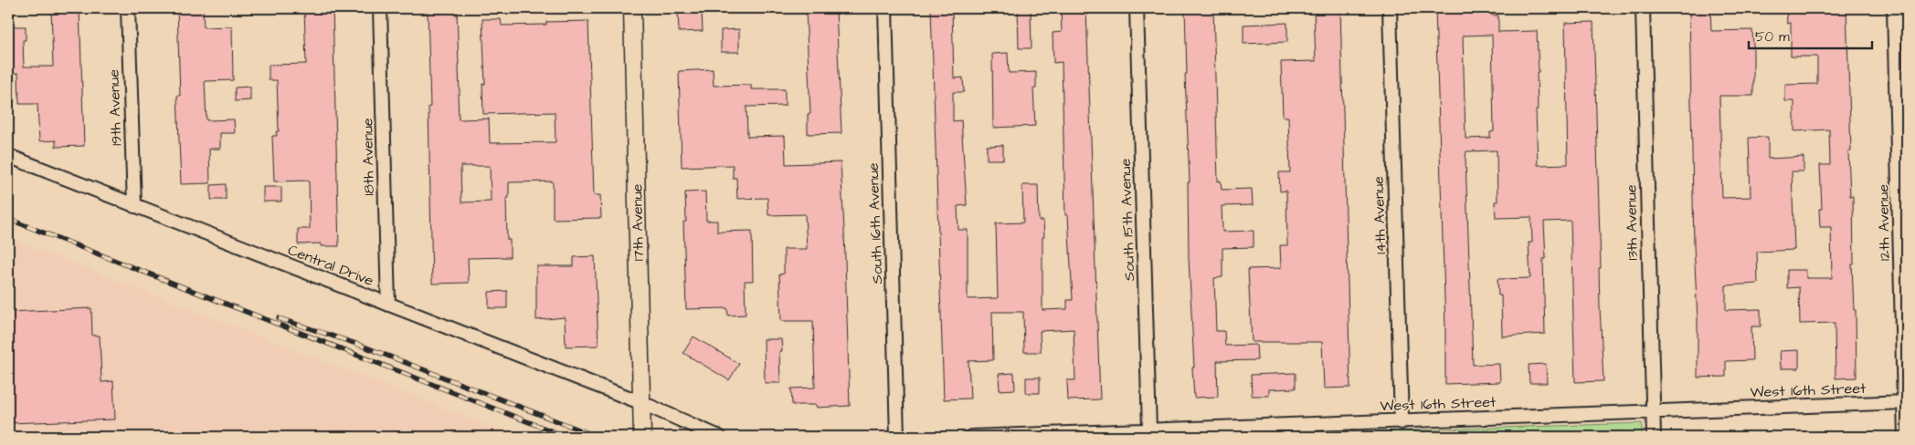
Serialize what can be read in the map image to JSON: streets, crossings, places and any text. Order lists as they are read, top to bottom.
{
  "streets": {
    "street": [
      "19th Avenue",
      "18th Avenue",
      "14th Avenue",
      "South 15th Avenue",
      "17th Avenue",
      "13th Avenue",
      "12th Avenue",
      "South 16th Avenue",
      "Central Drive",
      "West 16th Street"
    ]
  },
  "crossings": [
    ["19th Avenue", "Central Drive"],
    ["18th Avenue", "Central Drive"],
    ["14th Avenue", "West 16th Street"],
    ["South 15th Avenue", "West 16th Street"],
    ["17th Avenue", "Central Drive"],
    ["13th Avenue", "West 16th Street"],
    ["12th Avenue", "West 16th Street"]
  ],
  "scale_bar": "50 m"
}
